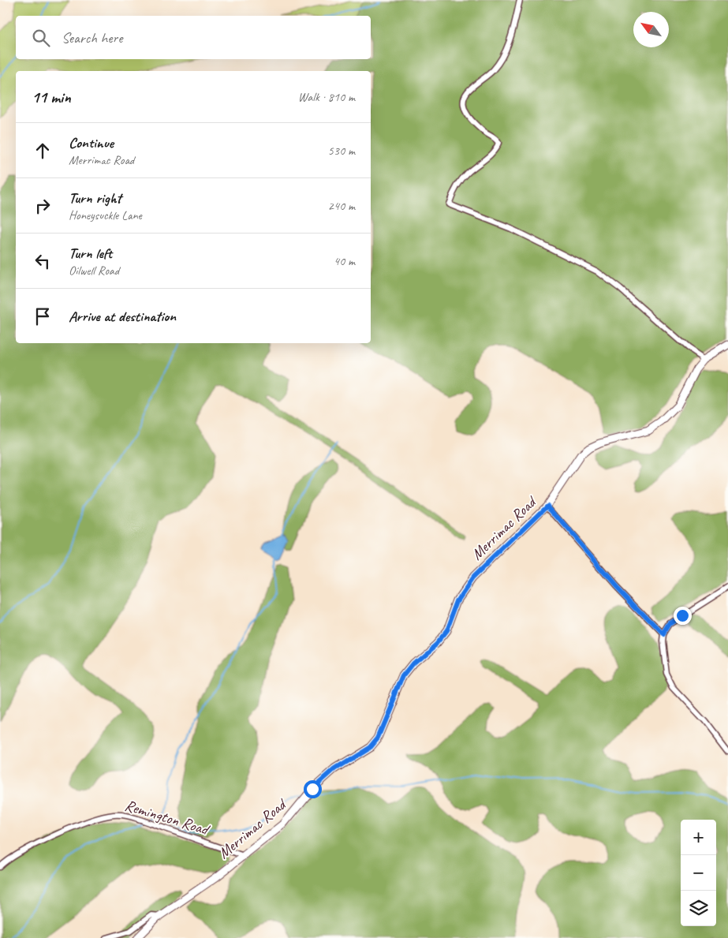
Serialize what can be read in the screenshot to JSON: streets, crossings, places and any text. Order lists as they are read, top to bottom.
{
  "streets": {
    "street": ["Merrimac Road", "Remington Road"]
  },
  "crossings": [
    ["Merrimac Road", "Remington Road"]
  ],
  "north": "top left",
  "page": {
    "search": "Search here",
    "heading": ["11 min", "Walk · 810 m"],
    "list": [
      ["Continue", "Merrimac Road", "530 m"],
      ["Turn right", "Honeysuckle Lane", "240 m"],
      ["Turn left", "Oilwell Road", "40 m"],
      "Arrive at destination"
    ],
    "map_buttons": ["+", "−"]
  }
}
